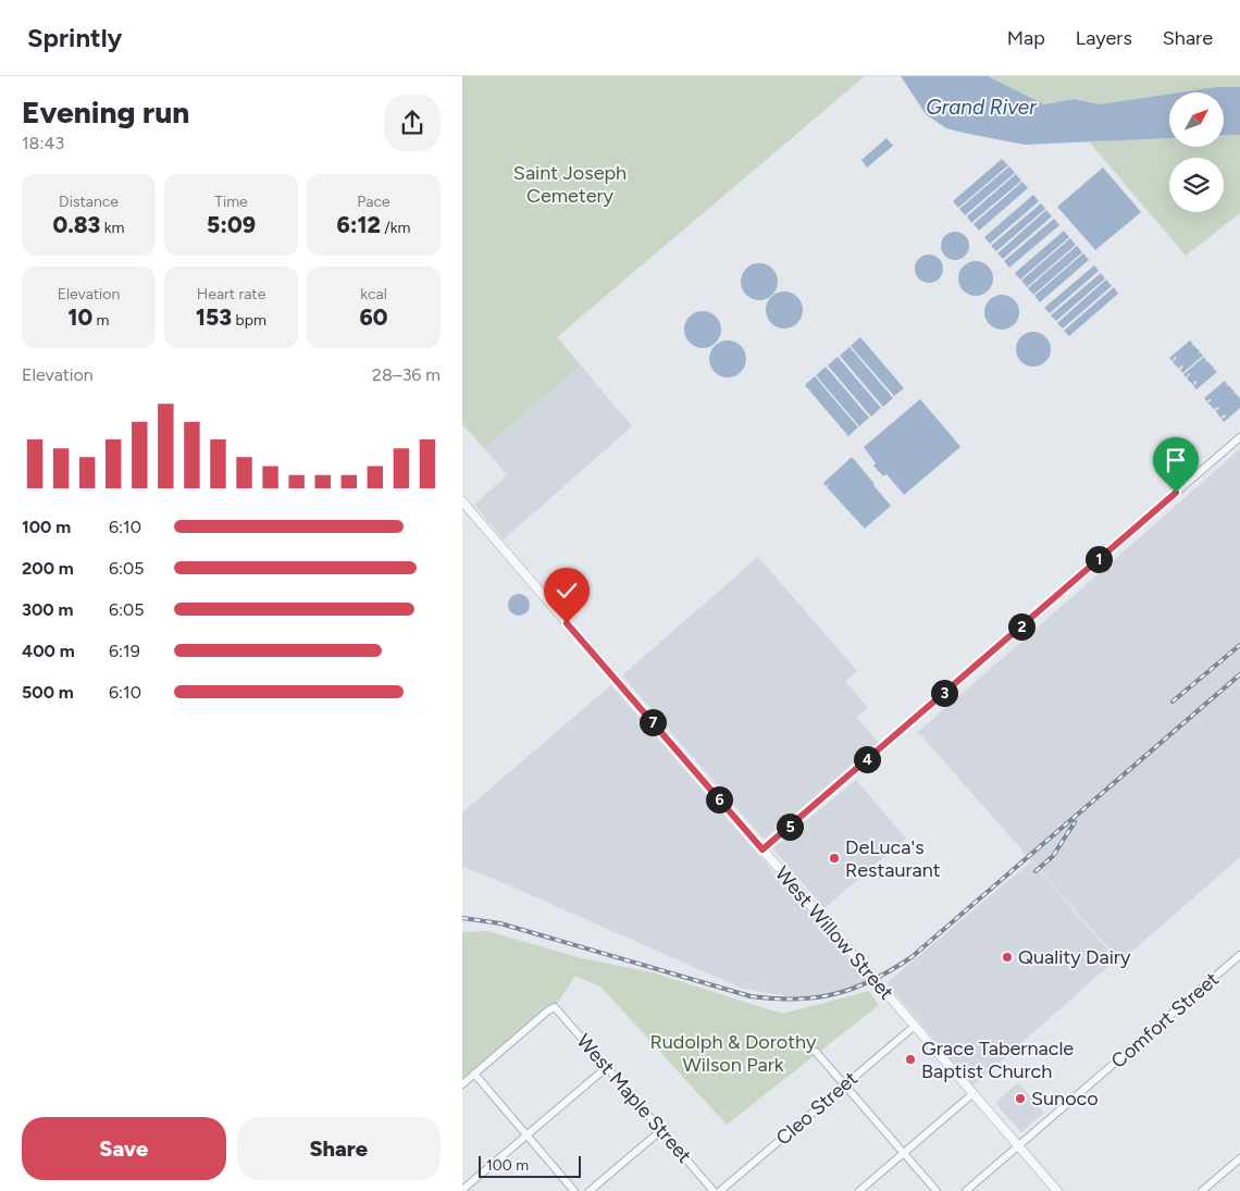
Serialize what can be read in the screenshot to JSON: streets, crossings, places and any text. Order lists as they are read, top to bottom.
{
  "streets": {
    "street": [
      "West Willow Street",
      "Comfort Street",
      "West Maple Street",
      "Cleo Street"
    ]
  },
  "crossings": [
    ["West Willow Street", "Comfort Street"],
    ["West Willow Street", "Cleo Street"]
  ],
  "water": ["Grand River"],
  "parks": ["Saint Joseph Cemetery", "Rudolph & Dorothy Wilson Park"],
  "places": [
    "DeLuca's Restaurant",
    "Quality Dairy",
    "Grace Tabernacle Baptist Church",
    "Sunoco"
  ],
  "scale_bar": "100 m",
  "north": "top right",
  "page": {
    "header": "Sprintly",
    "nav": ["Map", "Layers", "Share"],
    "heading": ["Evening run", "18:43"],
    "stats": [
      ["Distance", "0.83 km"],
      ["Time", "5:09"],
      ["Pace", "6:12 /km"],
      ["Elevation", "10 m"],
      ["Heart rate", "153 bpm"],
      ["kcal", "60"]
    ],
    "chart": ["Elevation", "28–36 m"],
    "list": [
      {
        "name": "100 m",
        "note": "6:10"
      },
      {
        "name": "200 m",
        "note": "6:05"
      },
      {
        "name": "300 m",
        "note": "6:05"
      },
      {
        "name": "400 m",
        "note": "6:19"
      },
      {
        "name": "500 m",
        "note": "6:10"
      }
    ],
    "pins": [
      "1",
      "2",
      "3",
      "7",
      "4",
      "6",
      "5"
    ],
    "buttons": ["Save", "Share"],
    "scale": "100 m"
  }
}
